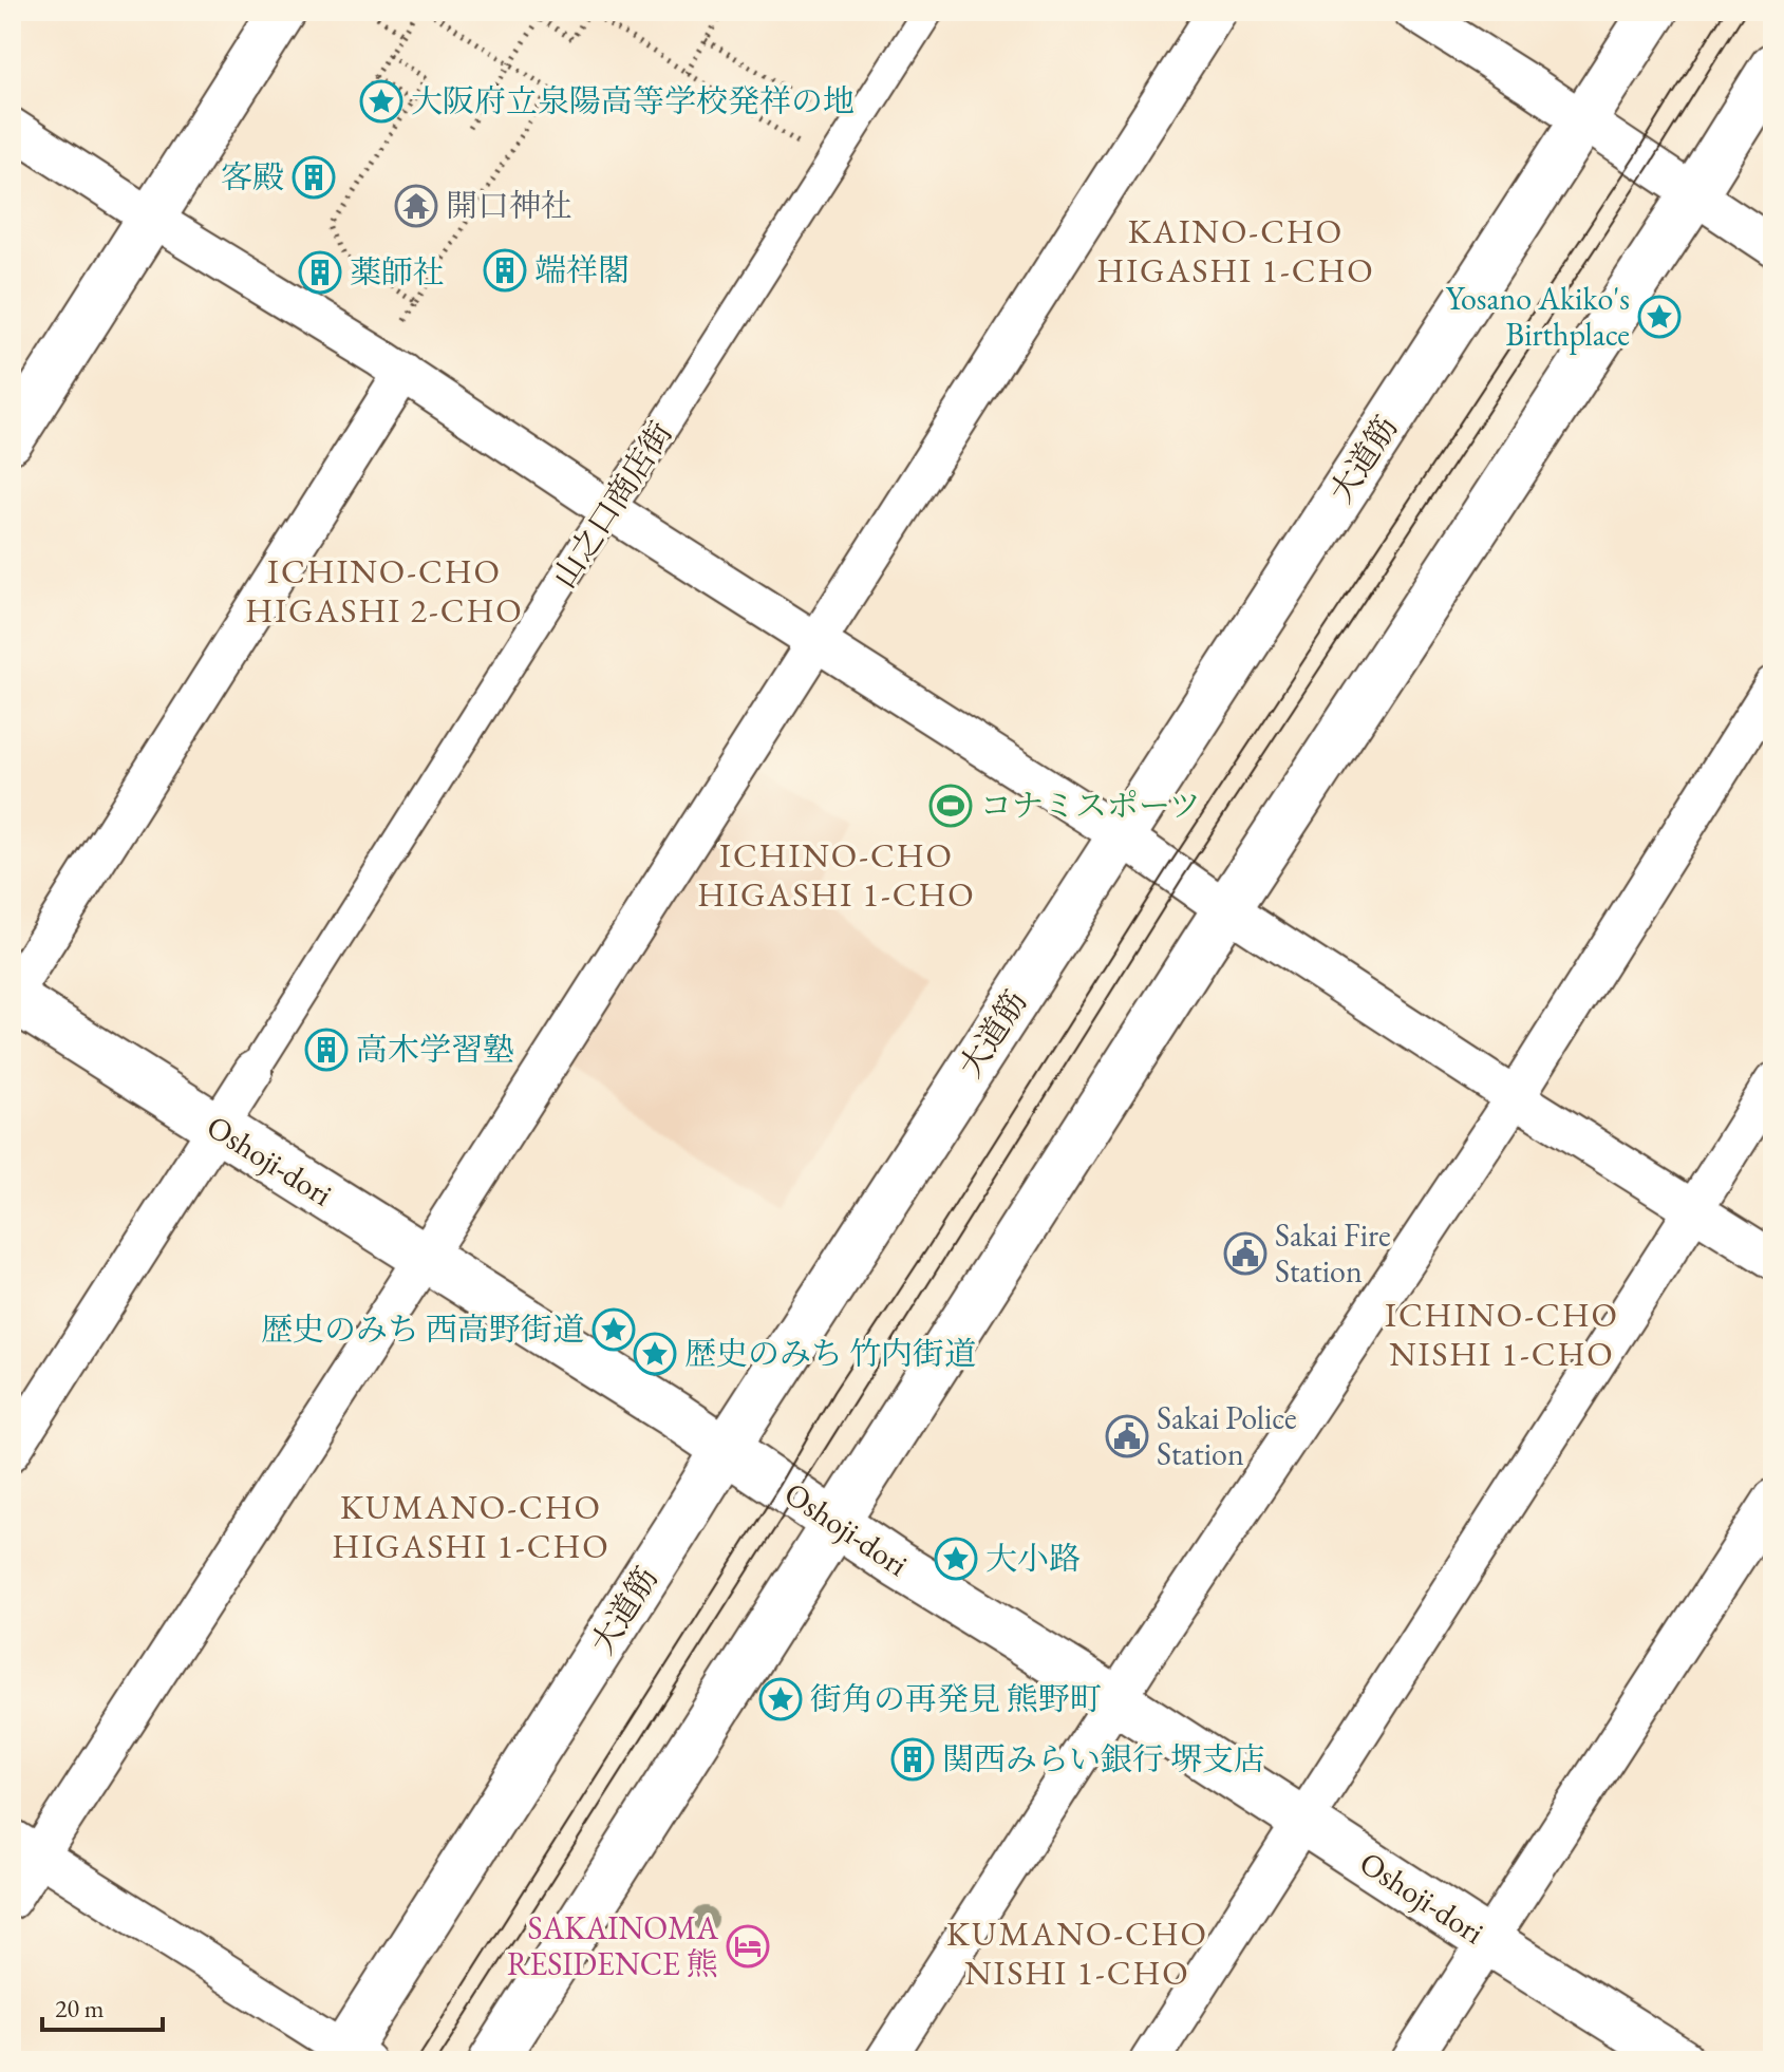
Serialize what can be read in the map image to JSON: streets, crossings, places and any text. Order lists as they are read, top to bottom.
{
  "streets": {
    "street": ["大道筋", "山之口商店街", "Oshoji-dori"]
  },
  "crossings": [
    ["大道筋", "Oshoji-dori"],
    ["山之口商店街", "Oshoji-dori"]
  ],
  "districts": [
    "KAINO-CHO HIGASHI 1-CHO",
    "ICHINO-CHO HIGASHI 2-CHO",
    "ICHINO-CHO HIGASHI 1-CHO",
    "ICHINO-CHO NISHI 1-CHO",
    "KUMANO-CHO HIGASHI 1-CHO",
    "KUMANO-CHO NISHI 1-CHO"
  ],
  "places": {
    "place": [
      "大阪府立泉陽高等学校発祥の地",
      "Yosano Akiko's Birthplace",
      "歴史のみち 西高野街道",
      "歴史のみち 竹内街道",
      "大小路",
      "街角の再発見 熊野町"
    ],
    "building": [
      "客殿",
      "端祥閣",
      "薬師社",
      "高木学習塾",
      "関西みらい銀行 堺支店"
    ],
    "temple": ["開口神社"],
    "sports": ["コナミスポーツ"],
    "public building": ["Sakai Fire Station", "Sakai Police Station"],
    "hotel": ["SAKAINOMA RESIDENCE 熊"]
  },
  "scale_bar": "20 m"
}
